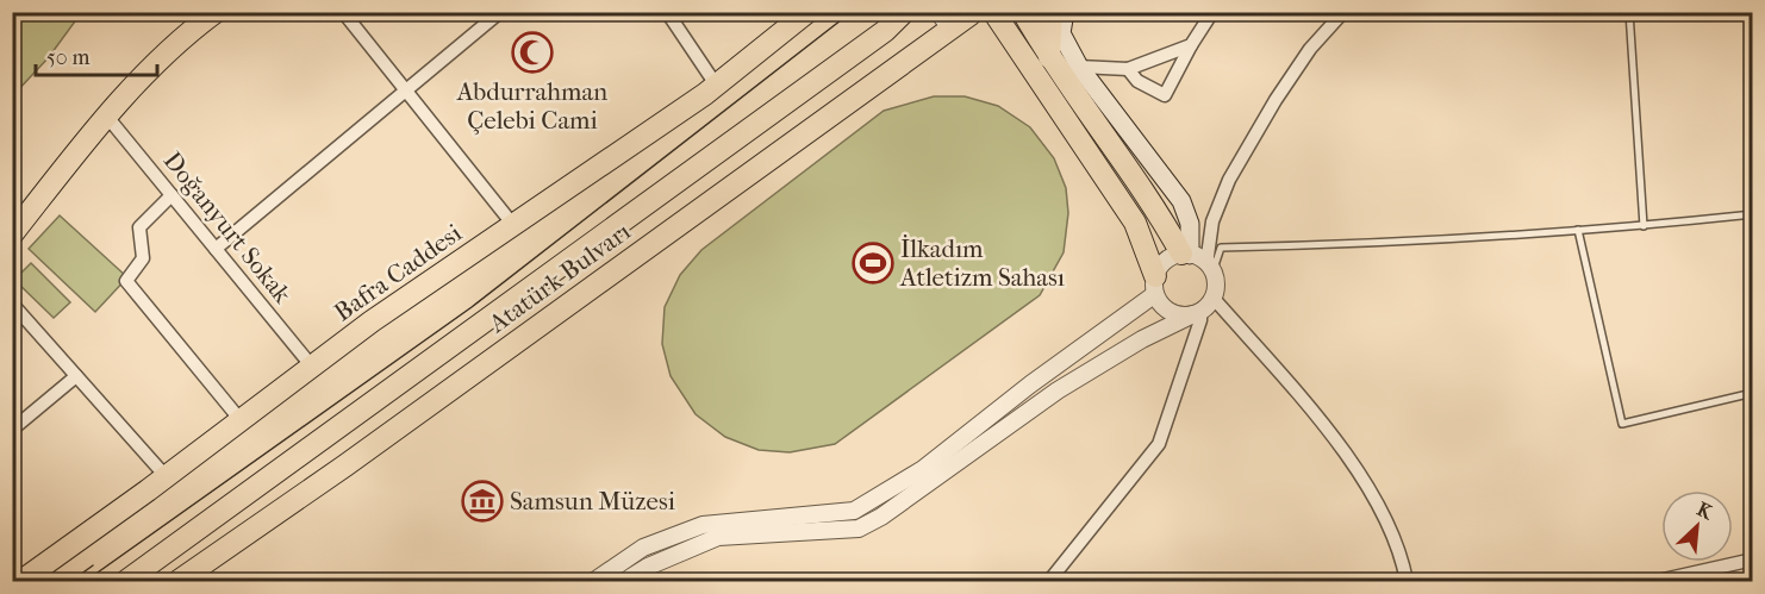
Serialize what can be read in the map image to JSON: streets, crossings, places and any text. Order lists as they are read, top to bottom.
{
  "streets": {
    "main road": ["Bafra Caddesi", "Atatürk Bulvarı"],
    "street": ["Doğanyurt Sokak"]
  },
  "crossings": [
    ["Doğanyurt Sokak", "Bafra Caddesi"]
  ],
  "places": {
    "mosque": ["Abdurrahman Çelebi Cami"],
    "sports": ["İlkadım Atletizm Sahası"],
    "museum": ["Samsun Müzesi"]
  },
  "scale_bar": "50 m",
  "north": "top right"
}
